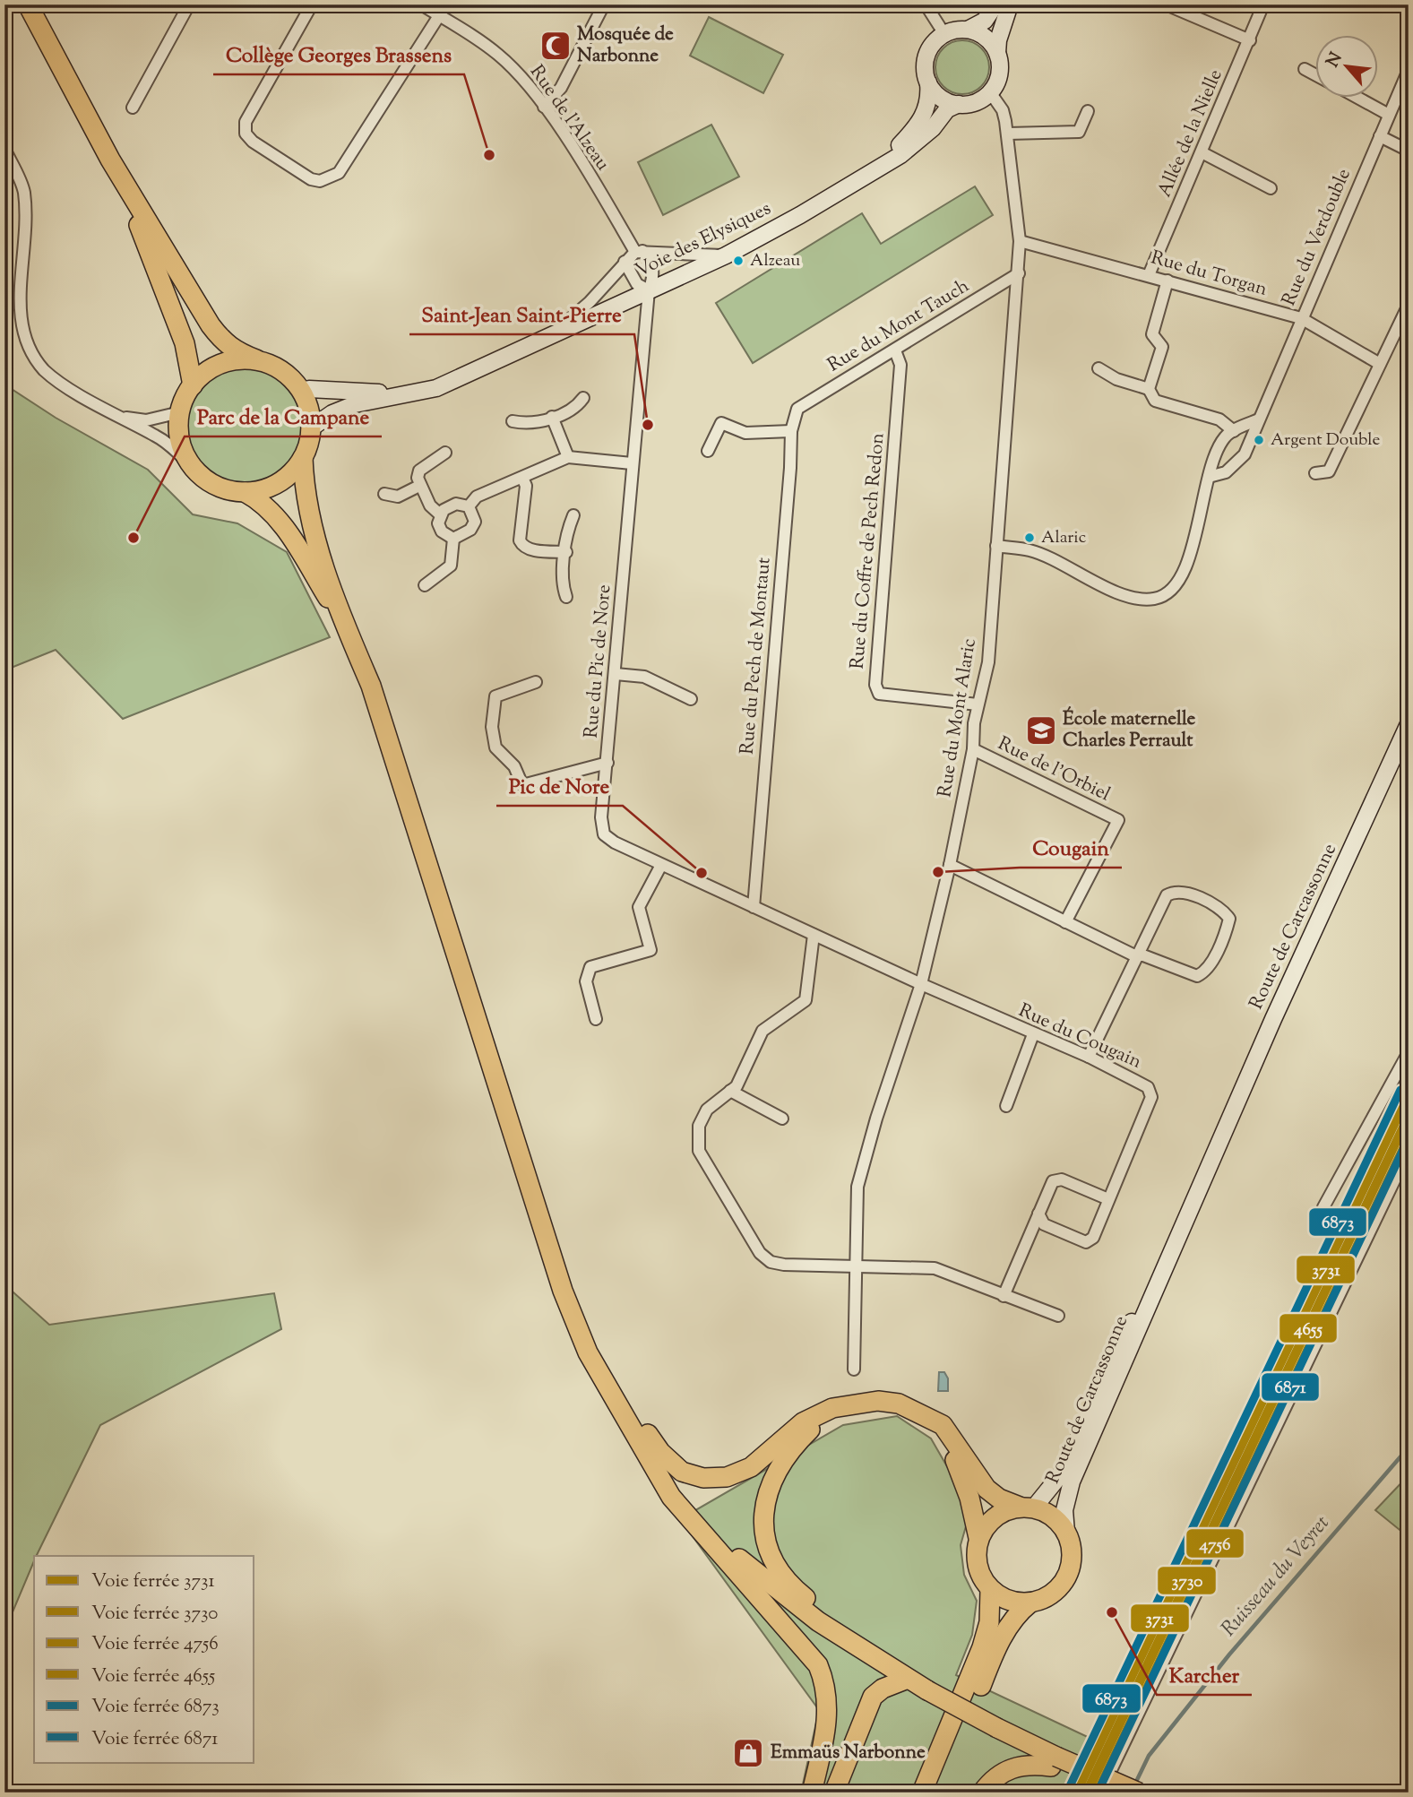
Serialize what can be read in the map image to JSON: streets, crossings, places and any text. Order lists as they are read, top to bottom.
{
  "streets": {
    "main road": ["Voie des Elysiques", "Route de Carcassonne"],
    "street": [
      "Rue de l'Alzeau",
      "Allée de la Nielle",
      "Rue du Verdouble",
      "Rue du Torgan",
      "Rue du Mont Tauch",
      "Rue du Coffre de Pech Redon",
      "Rue du Pech de Montaut",
      "Rue du Pic de Nore",
      "Rue du Mont Alaric",
      "Rue de l'Orbiel",
      "Rue du Cougain"
    ]
  },
  "crossings": [
    ["Rue de l'Alzeau", "Voie des Elysiques"],
    ["Rue de l'Alzeau", "Rue du Pic de Nore"],
    ["Allée de la Nielle", "Rue du Torgan"],
    ["Rue du Verdouble", "Rue du Torgan"],
    ["Voie des Elysiques", "Rue du Pic de Nore"],
    ["Voie des Elysiques", "Rue du Mont Alaric"],
    ["Rue du Torgan", "Rue du Mont Alaric"],
    ["Rue du Mont Tauch", "Rue du Coffre de Pech Redon"],
    ["Rue du Mont Tauch", "Rue du Pech de Montaut"],
    ["Rue du Mont Tauch", "Rue du Mont Alaric"],
    ["Rue du Coffre de Pech Redon", "Rue du Mont Alaric"],
    ["Rue du Pech de Montaut", "Rue du Pic de Nore"],
    ["Rue du Pic de Nore", "Rue du Mont Alaric"],
    ["Rue du Pic de Nore", "Rue du Cougain"],
    ["Rue du Mont Alaric", "Rue de l'Orbiel"],
    ["Rue du Mont Alaric", "Rue du Cougain"]
  ],
  "water": ["Ruisseau du Veyret"],
  "places": {
    "mosque": ["Mosquée de Narbonne"],
    "other": [
      "Collège Georges Brassens",
      "Alzeau",
      "Saint-Jean Saint-Pierre",
      "Argent Double",
      "Parc de la Campane",
      "Alaric",
      "Cougain",
      "Pic de Nore",
      "Karcher"
    ],
    "school or university": ["École maternelle Charles Perrault"],
    "shop": ["Emmaüs Narbonne"]
  },
  "lines": [
    "rail line 6873",
    "rail line 3731",
    "rail line 3730",
    "rail line 4655",
    "rail line 4756",
    "rail line 6871"
  ],
  "legend": [
    "Voie ferrée 3731",
    "Voie ferrée 3730",
    "Voie ferrée 4756",
    "Voie ferrée 4655",
    "Voie ferrée 6873",
    "Voie ferrée 6871"
  ],
  "north": "top left"
}
